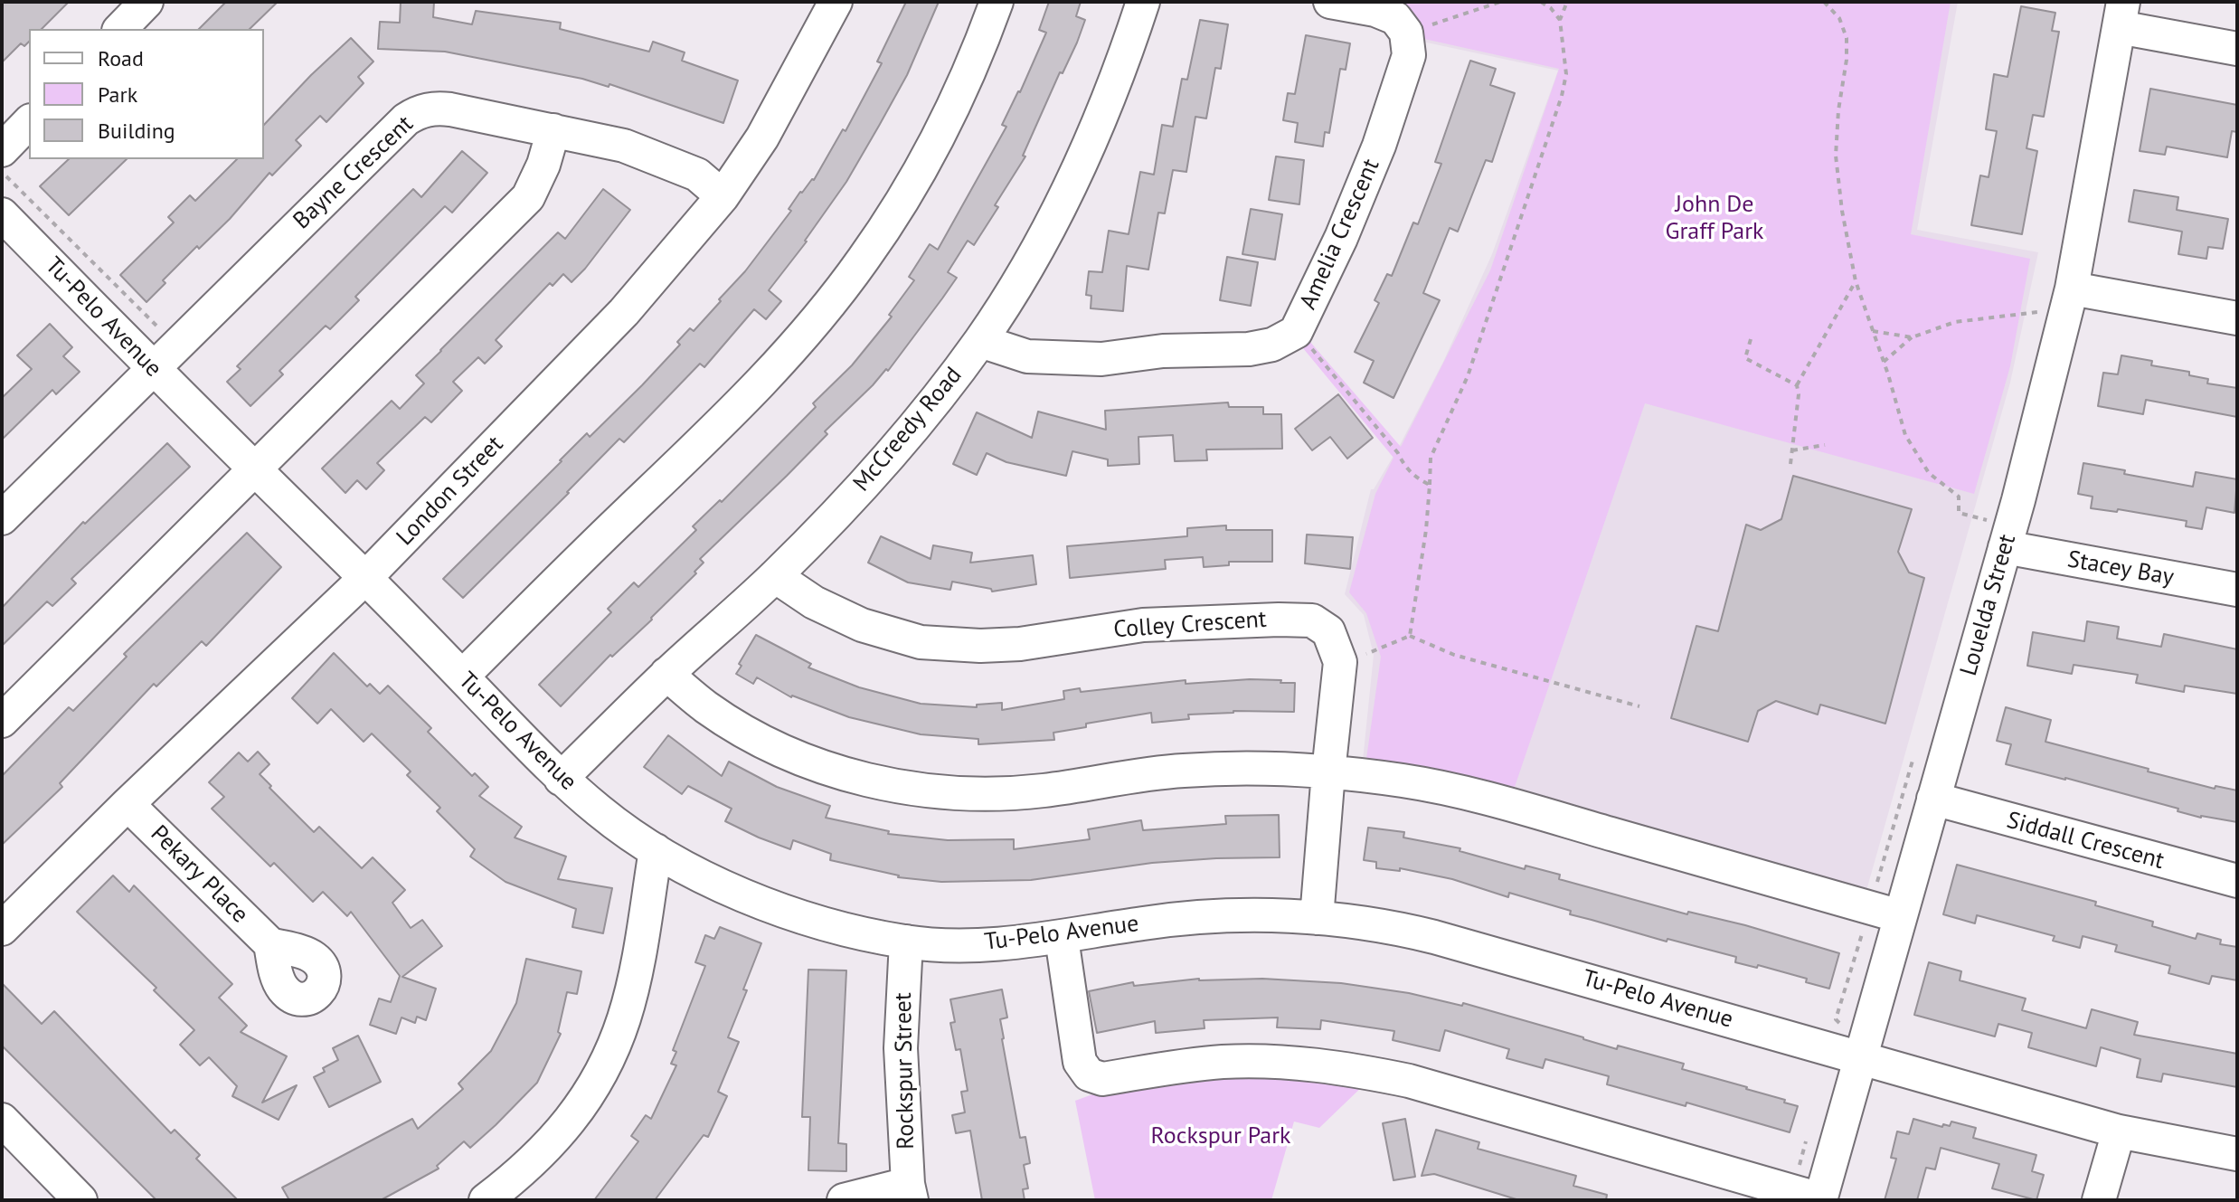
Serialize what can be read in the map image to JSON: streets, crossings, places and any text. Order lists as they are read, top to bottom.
{
  "streets": {
    "street": [
      "Bayne Crescent",
      "Amelia Crescent",
      "Tu-Pelo Avenue",
      "McCreedy Road",
      "London Street",
      "Stacey Bay",
      "Louelda Street",
      "Colley Crescent",
      "Siddall Crescent",
      "Pekary Place",
      "Rockspur Street"
    ]
  },
  "crossings": [
    ["Bayne Crescent", "Tu-Pelo Avenue"],
    ["Bayne Crescent", "London Street"],
    ["Amelia Crescent", "McCreedy Road"],
    ["Tu-Pelo Avenue", "McCreedy Road"],
    ["Tu-Pelo Avenue", "London Street"],
    ["Tu-Pelo Avenue", "Louelda Street"],
    ["Tu-Pelo Avenue", "Rockspur Street"],
    ["McCreedy Road", "Colley Crescent"],
    ["London Street", "Pekary Place"],
    ["Stacey Bay", "Louelda Street"],
    ["Louelda Street", "Siddall Crescent"]
  ],
  "parks": ["John De Graff Park", "Rockspur Park"],
  "legend": ["Road", "Park", "Building"]
}
